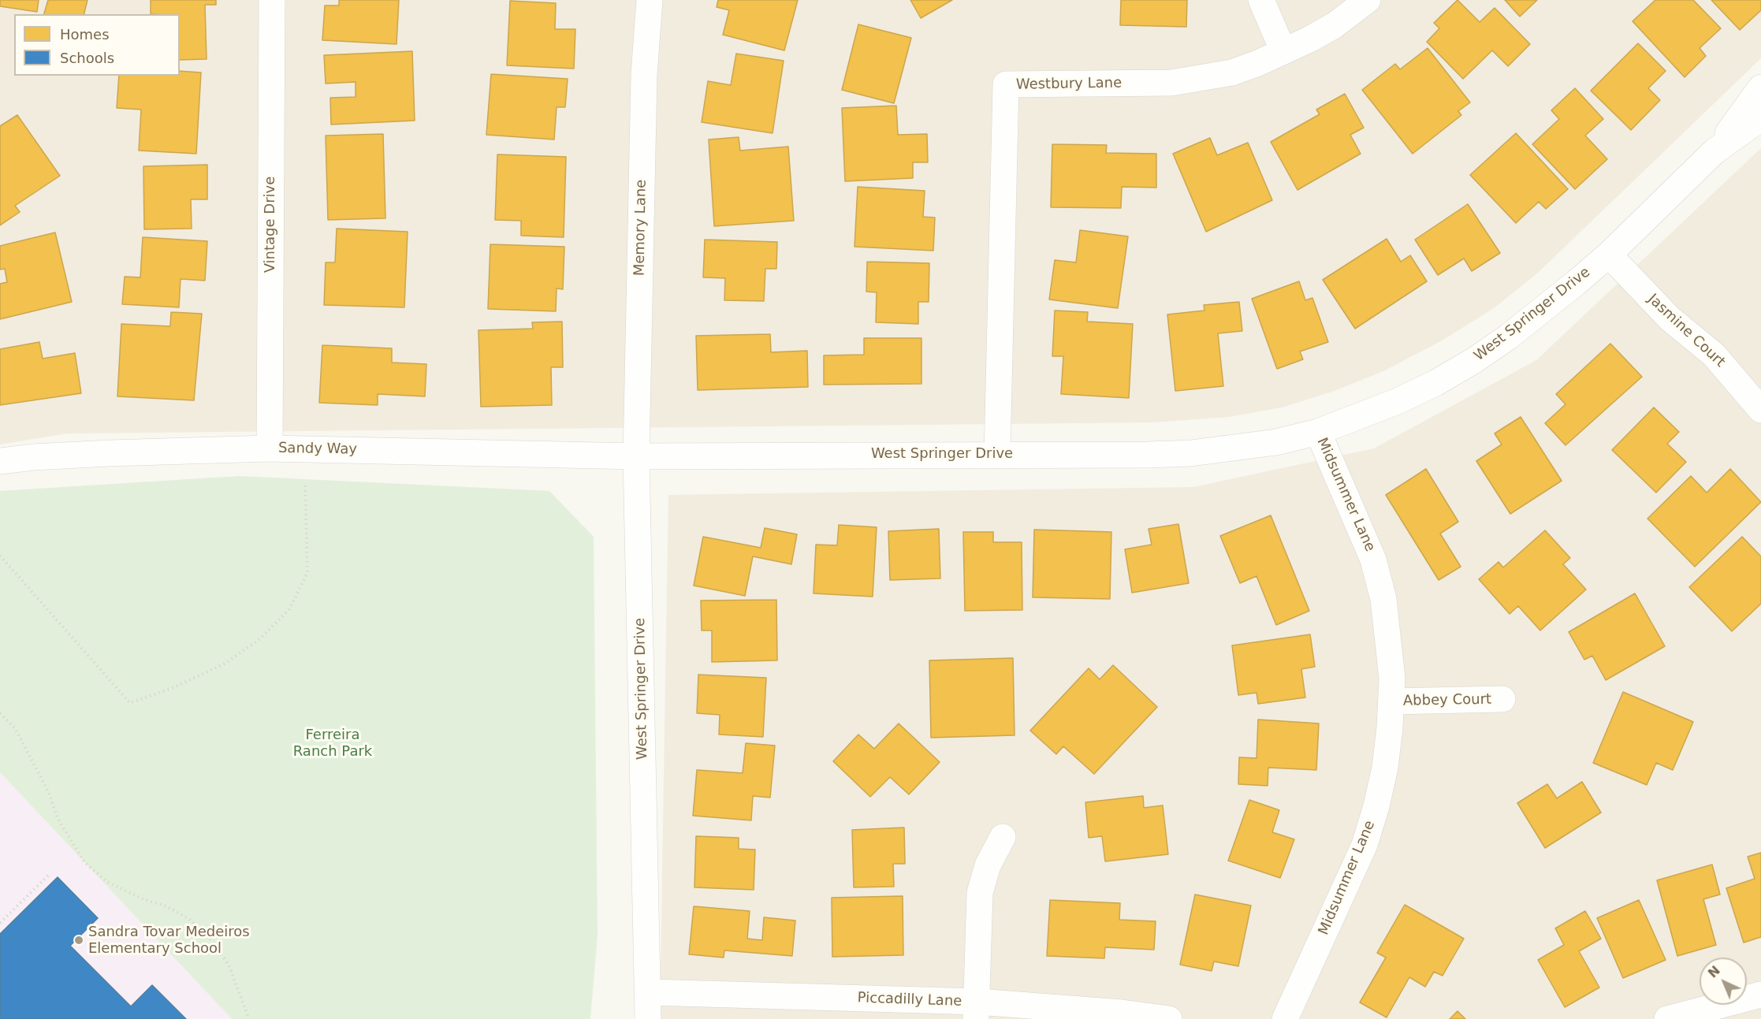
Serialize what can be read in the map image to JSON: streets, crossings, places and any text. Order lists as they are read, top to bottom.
{
  "streets": {
    "street": [
      "Westbury Lane",
      "Vintage Drive",
      "Memory Lane",
      "West Springer Drive",
      "Jasmine Court",
      "Sandy Way",
      "Midsummer Lane",
      "Abbey Court",
      "Piccadilly Lane"
    ]
  },
  "crossings": [
    ["Westbury Lane", "West Springer Drive"],
    ["Vintage Drive", "Sandy Way"],
    ["Memory Lane", "West Springer Drive"],
    ["Memory Lane", "Sandy Way"],
    ["West Springer Drive", "Jasmine Court"],
    ["West Springer Drive", "Sandy Way"],
    ["West Springer Drive", "Midsummer Lane"],
    ["West Springer Drive", "Piccadilly Lane"],
    ["Midsummer Lane", "Abbey Court"]
  ],
  "parks": ["Ferreira Ranch Park"],
  "places": ["Sandra Tovar Medeiros Elementary School"],
  "legend": ["Homes", "Schools"],
  "north": "top left"
}
